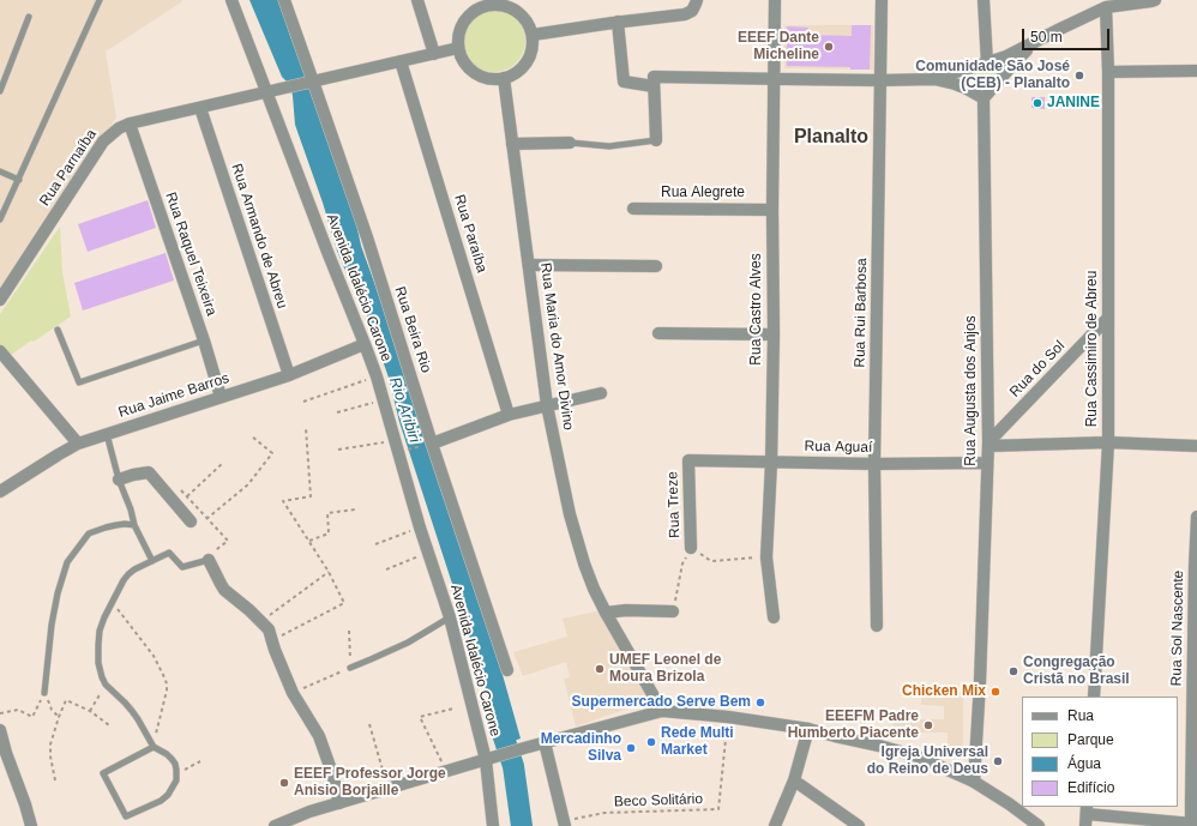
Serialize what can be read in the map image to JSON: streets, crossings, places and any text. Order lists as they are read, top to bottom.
{
  "streets": {
    "street": [
      "Rua Parnaíba",
      "Rua Alegrete",
      "Rua Paraíba",
      "Rua Armando de Abreu",
      "Rua Raquel Teixeira",
      "Avenida Idalécio Carone",
      "Rua Castro Alves",
      "Rua Rui Barbosa",
      "Rua Beira Rio",
      "Rua Maria do Amor Divino",
      "Rua Cassimiro de Abreu",
      "Rua do Sol",
      "Rua Augusta dos Anjos",
      "Rua Jaime Barros",
      "Rua Aguaí",
      "Rua Treze",
      "Rua Sol Nascente"
    ],
    "path": ["Beco Solitário"]
  },
  "crossings": [
    ["Rua Parnaíba", "Rua Armando de Abreu"],
    ["Rua Parnaíba", "Rua Raquel Teixeira"],
    ["Rua Parnaíba", "Avenida Idalécio Carone"],
    ["Rua Parnaíba", "Rua Beira Rio"],
    ["Rua Alegrete", "Rua Castro Alves"],
    ["Rua Armando de Abreu", "Rua Jaime Barros"],
    ["Rua Raquel Teixeira", "Rua Jaime Barros"],
    ["Avenida Idalécio Carone", "Rua Jaime Barros"],
    ["Rua Castro Alves", "Rua Aguaí"],
    ["Rua Rui Barbosa", "Rua Aguaí"],
    ["Rua Cassimiro de Abreu", "Rua do Sol"],
    ["Rua do Sol", "Rua Augusta dos Anjos"],
    ["Rua Augusta dos Anjos", "Rua Aguaí"],
    ["Rua Aguaí", "Rua Treze"]
  ],
  "districts": ["Planalto"],
  "water": ["Rio Aribiri"],
  "places": [
    "EEEF Dante Micheline",
    "Comunidade São José (CEB) - Planalto",
    "JANINE",
    "UMEF Leonel de Moura Brizola",
    "Congregação Cristã no Brasil",
    "Chicken Mix",
    "Supermercado Serve Bem",
    "EEEFM Padre Humberto Piacente",
    "Rede Multi Market",
    "Mercadinho Silva",
    "Igreja Universal do Reino de Deus",
    "EEEF Professor Jorge Anisio Borjaille"
  ],
  "legend": [
    "Rua",
    "Parque",
    "Água",
    "Edifício"
  ],
  "scale_bar": "50 m"
}
